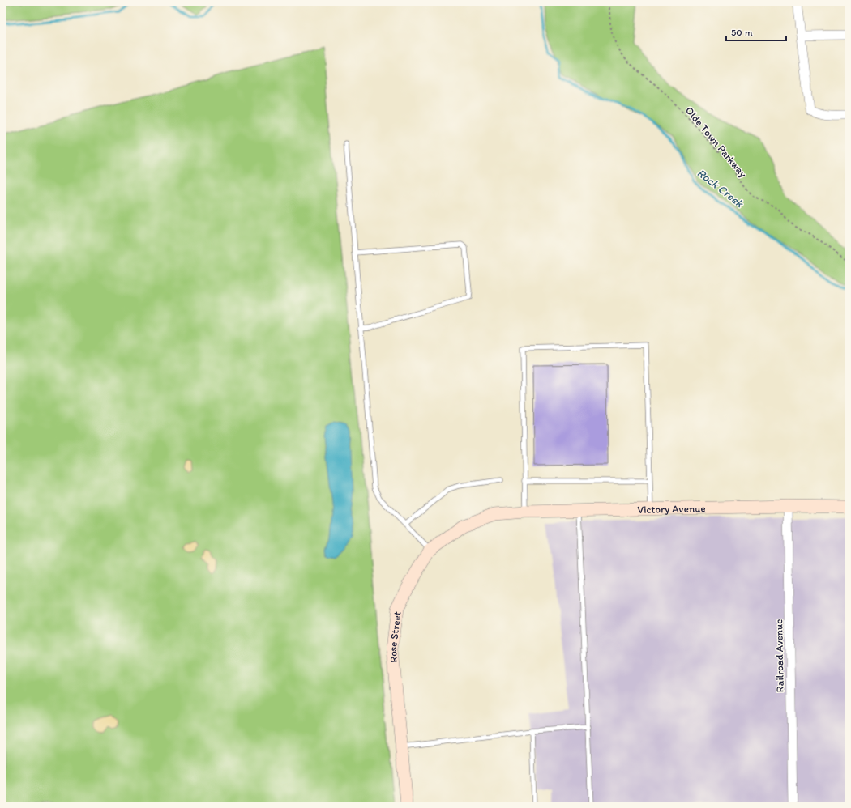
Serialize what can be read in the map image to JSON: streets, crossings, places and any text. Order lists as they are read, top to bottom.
{
  "streets": {
    "street": ["Victory Avenue", "Rose Street", "Railroad Avenue"],
    "path": ["Olde Town Parkway"]
  },
  "crossings": [
    ["Victory Avenue", "Rose Street"],
    ["Victory Avenue", "Railroad Avenue"]
  ],
  "water": ["Rock Creek"],
  "scale_bar": "50 m"
}
